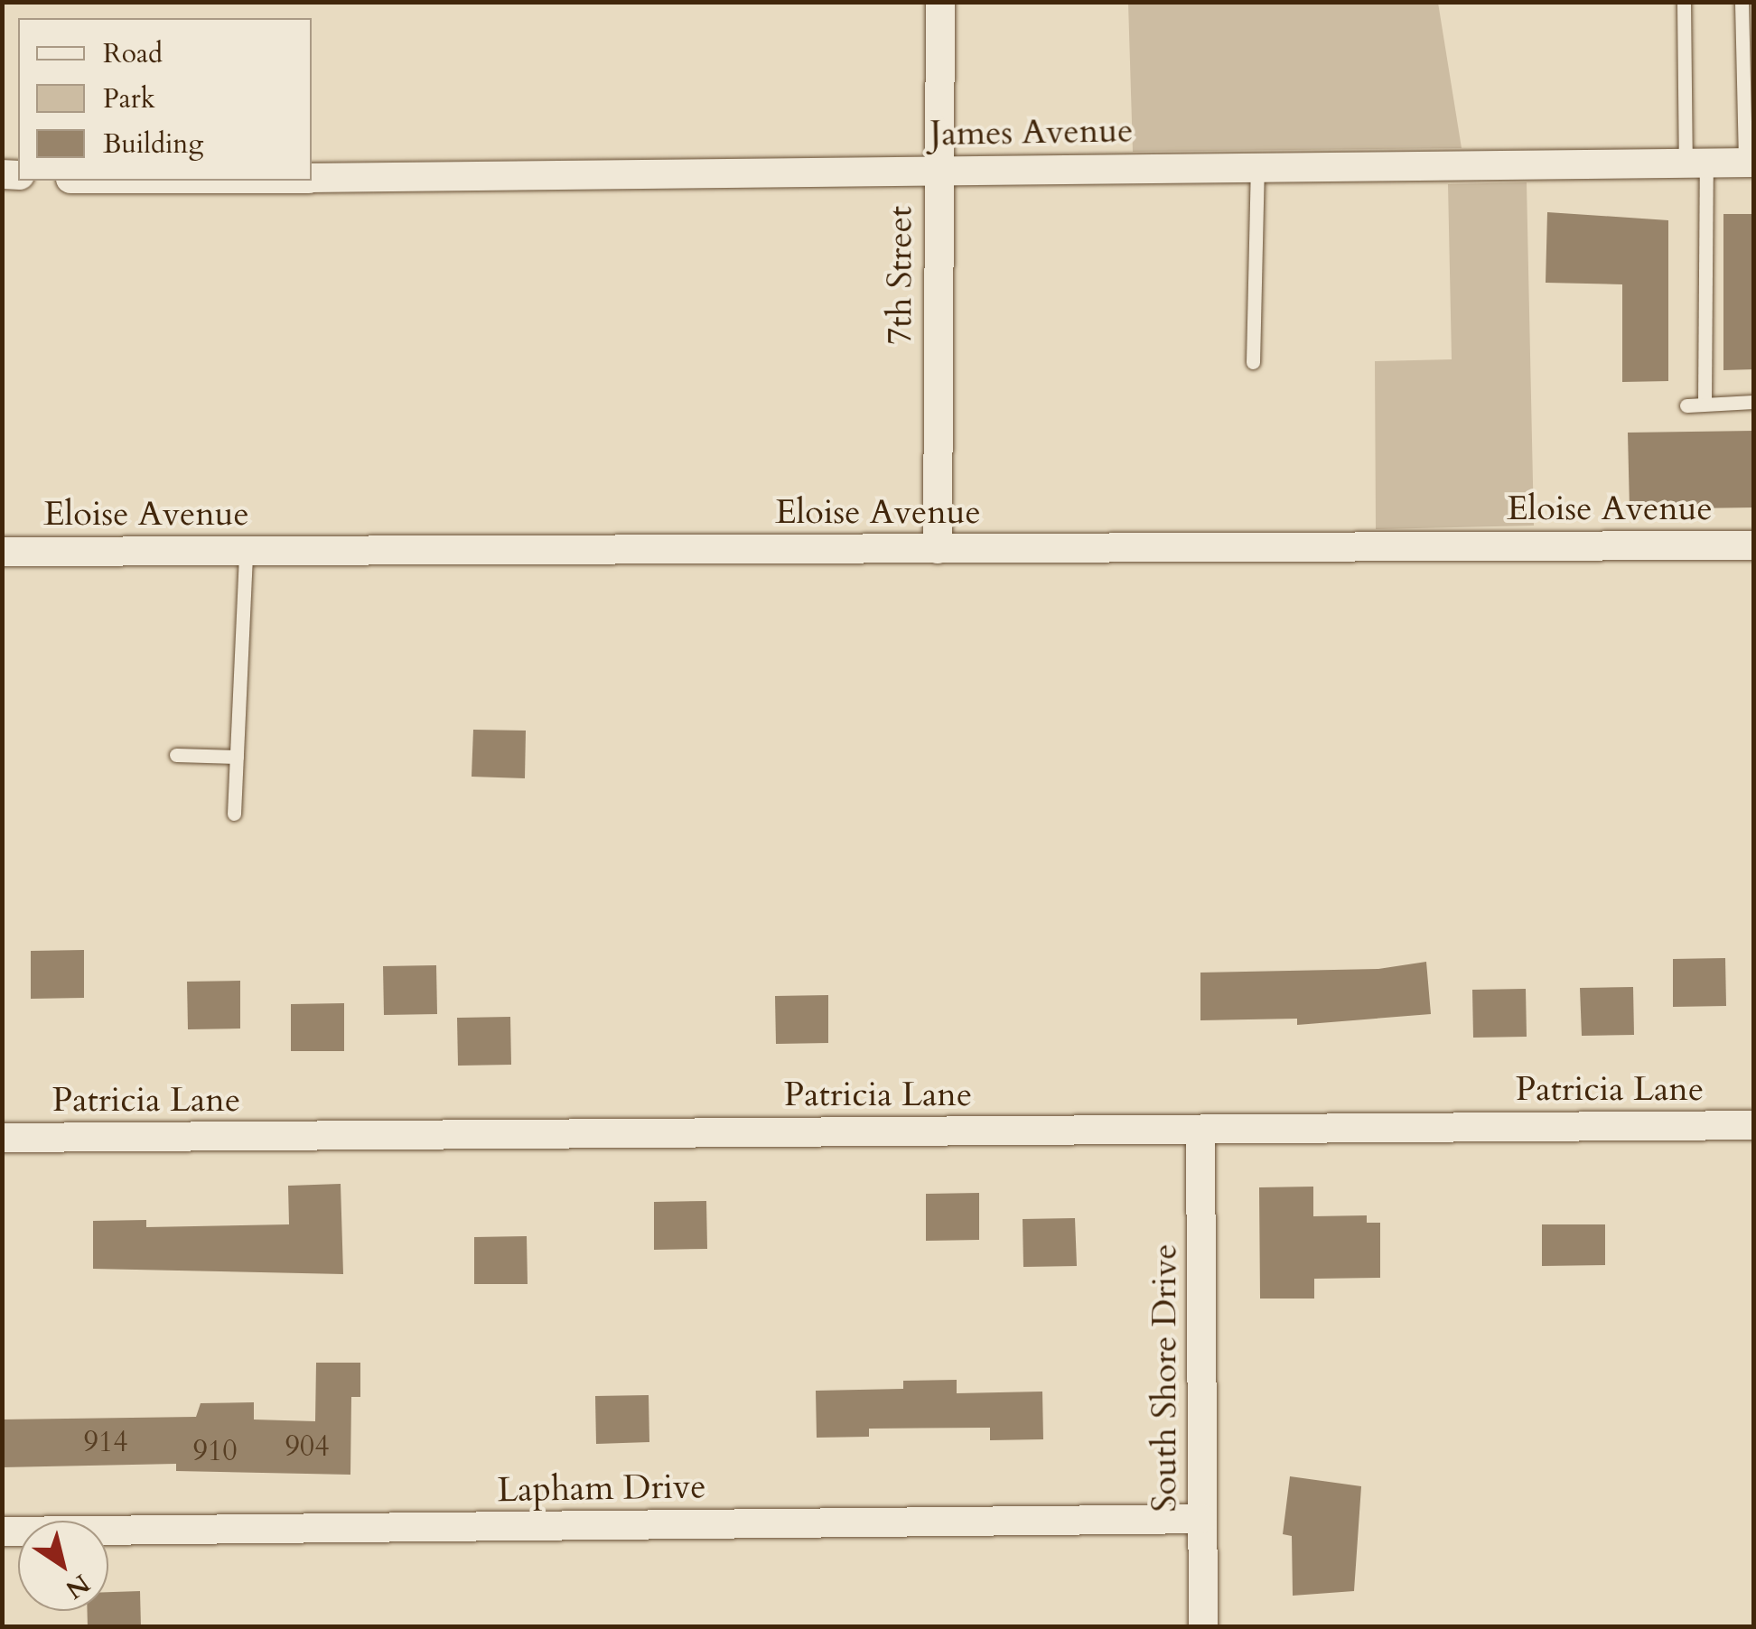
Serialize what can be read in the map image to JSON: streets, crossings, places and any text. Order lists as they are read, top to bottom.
{
  "streets": {
    "street": [
      "James Avenue",
      "7th Street",
      "Eloise Avenue",
      "Patricia Lane",
      "South Shore Drive",
      "Lapham Drive"
    ]
  },
  "crossings": [
    ["James Avenue", "7th Street"],
    ["7th Street", "Eloise Avenue"],
    ["Patricia Lane", "South Shore Drive"],
    ["South Shore Drive", "Lapham Drive"]
  ],
  "house_numbers": ["914", "904", "910"],
  "legend": ["Road", "Park", "Building"],
  "north": "bottom right"
}
